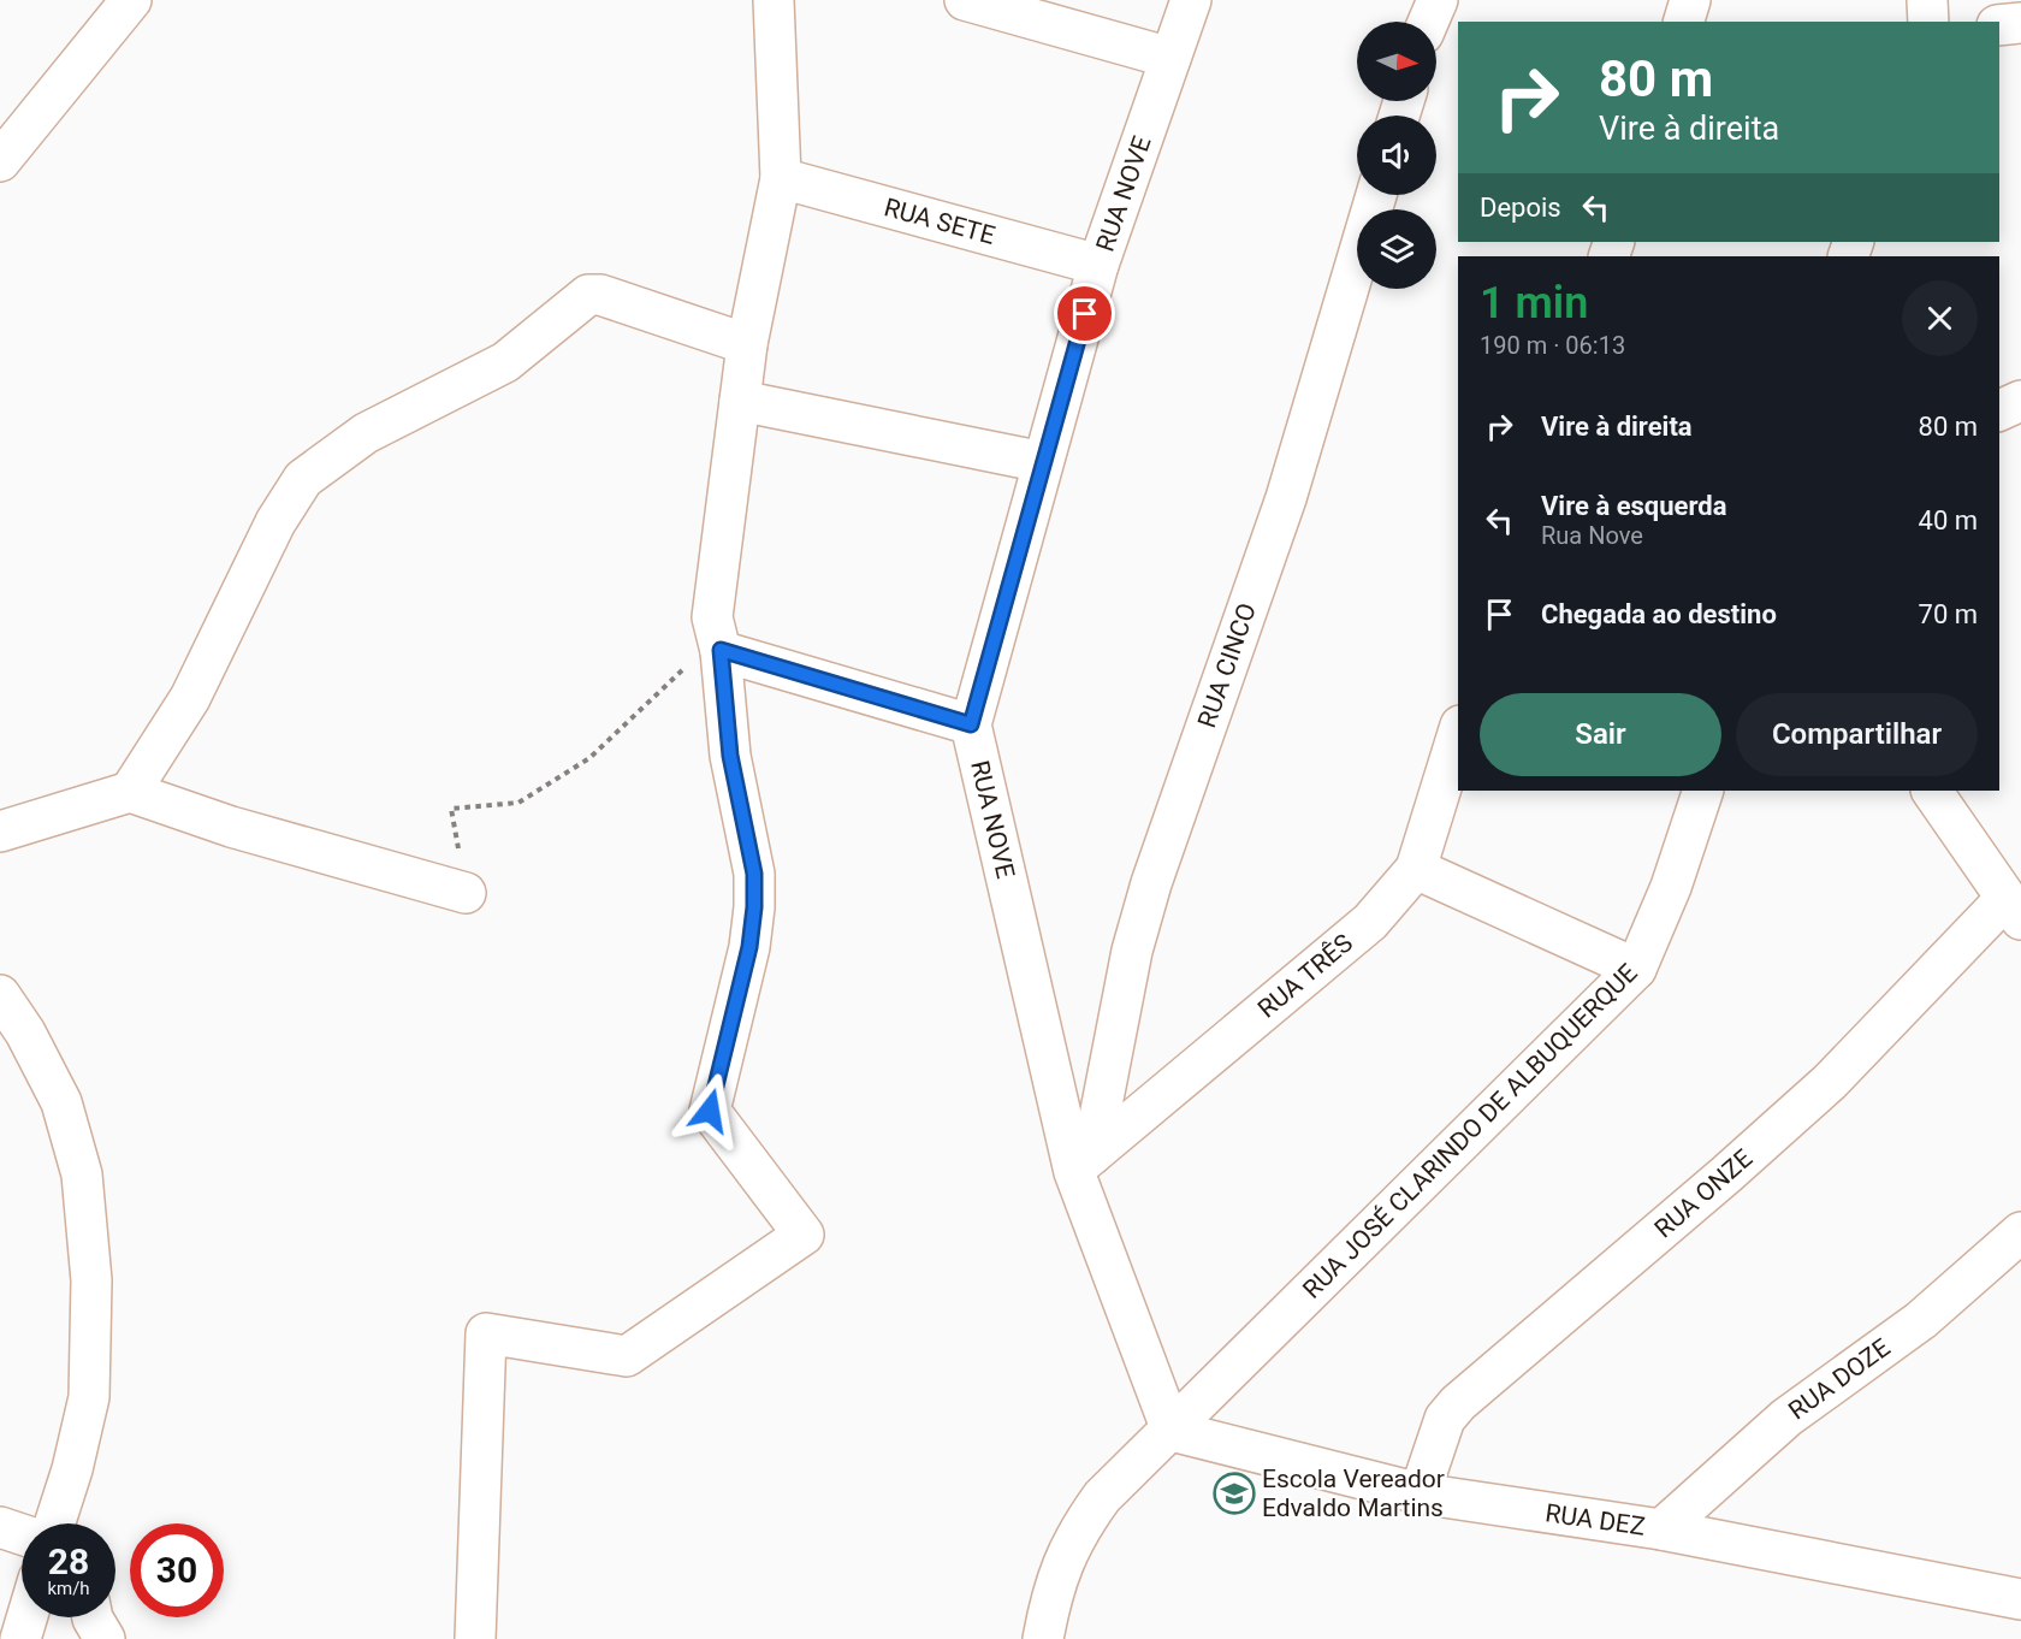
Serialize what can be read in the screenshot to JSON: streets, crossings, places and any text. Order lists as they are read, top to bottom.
{
  "streets": {
    "street": [
      "RUA NOVE",
      "RUA SETE",
      "RUA CINCO",
      "RUA TRÊS",
      "RUA JOSÉ CLARINDO DE ALBUQUERQUE",
      "RUA ONZE",
      "RUA DOZE",
      "RUA DEZ"
    ]
  },
  "crossings": [
    ["RUA NOVE", "RUA SETE"],
    ["RUA NOVE", "RUA CINCO"],
    ["RUA NOVE", "RUA TRÊS"],
    ["RUA NOVE", "RUA JOSÉ CLARINDO DE ALBUQUERQUE"],
    ["RUA NOVE", "RUA DEZ"],
    ["RUA CINCO", "RUA TRÊS"],
    ["RUA JOSÉ CLARINDO DE ALBUQUERQUE", "RUA DEZ"],
    ["RUA ONZE", "RUA DEZ"],
    ["RUA DOZE", "RUA DEZ"]
  ],
  "places": {
    "school or university": ["Escola Vereador Edvaldo Martins"]
  },
  "north": "right",
  "page": {
    "turn": ["80 m", "Vire à direita"],
    "then": "Depois",
    "heading": ["1 min", "190 m · 06:13"],
    "list": [
      {
        "name": "Vire à direita",
        "value": "80 m"
      },
      {
        "name": "Vire à esquerda",
        "note": "Rua Nove",
        "value": "40 m"
      },
      {
        "name": "Chegada ao destino",
        "value": "70 m"
      }
    ],
    "buttons": ["Sair", "Compartilhar"],
    "speed": "28 km/h",
    "limit": "30"
  }
}
